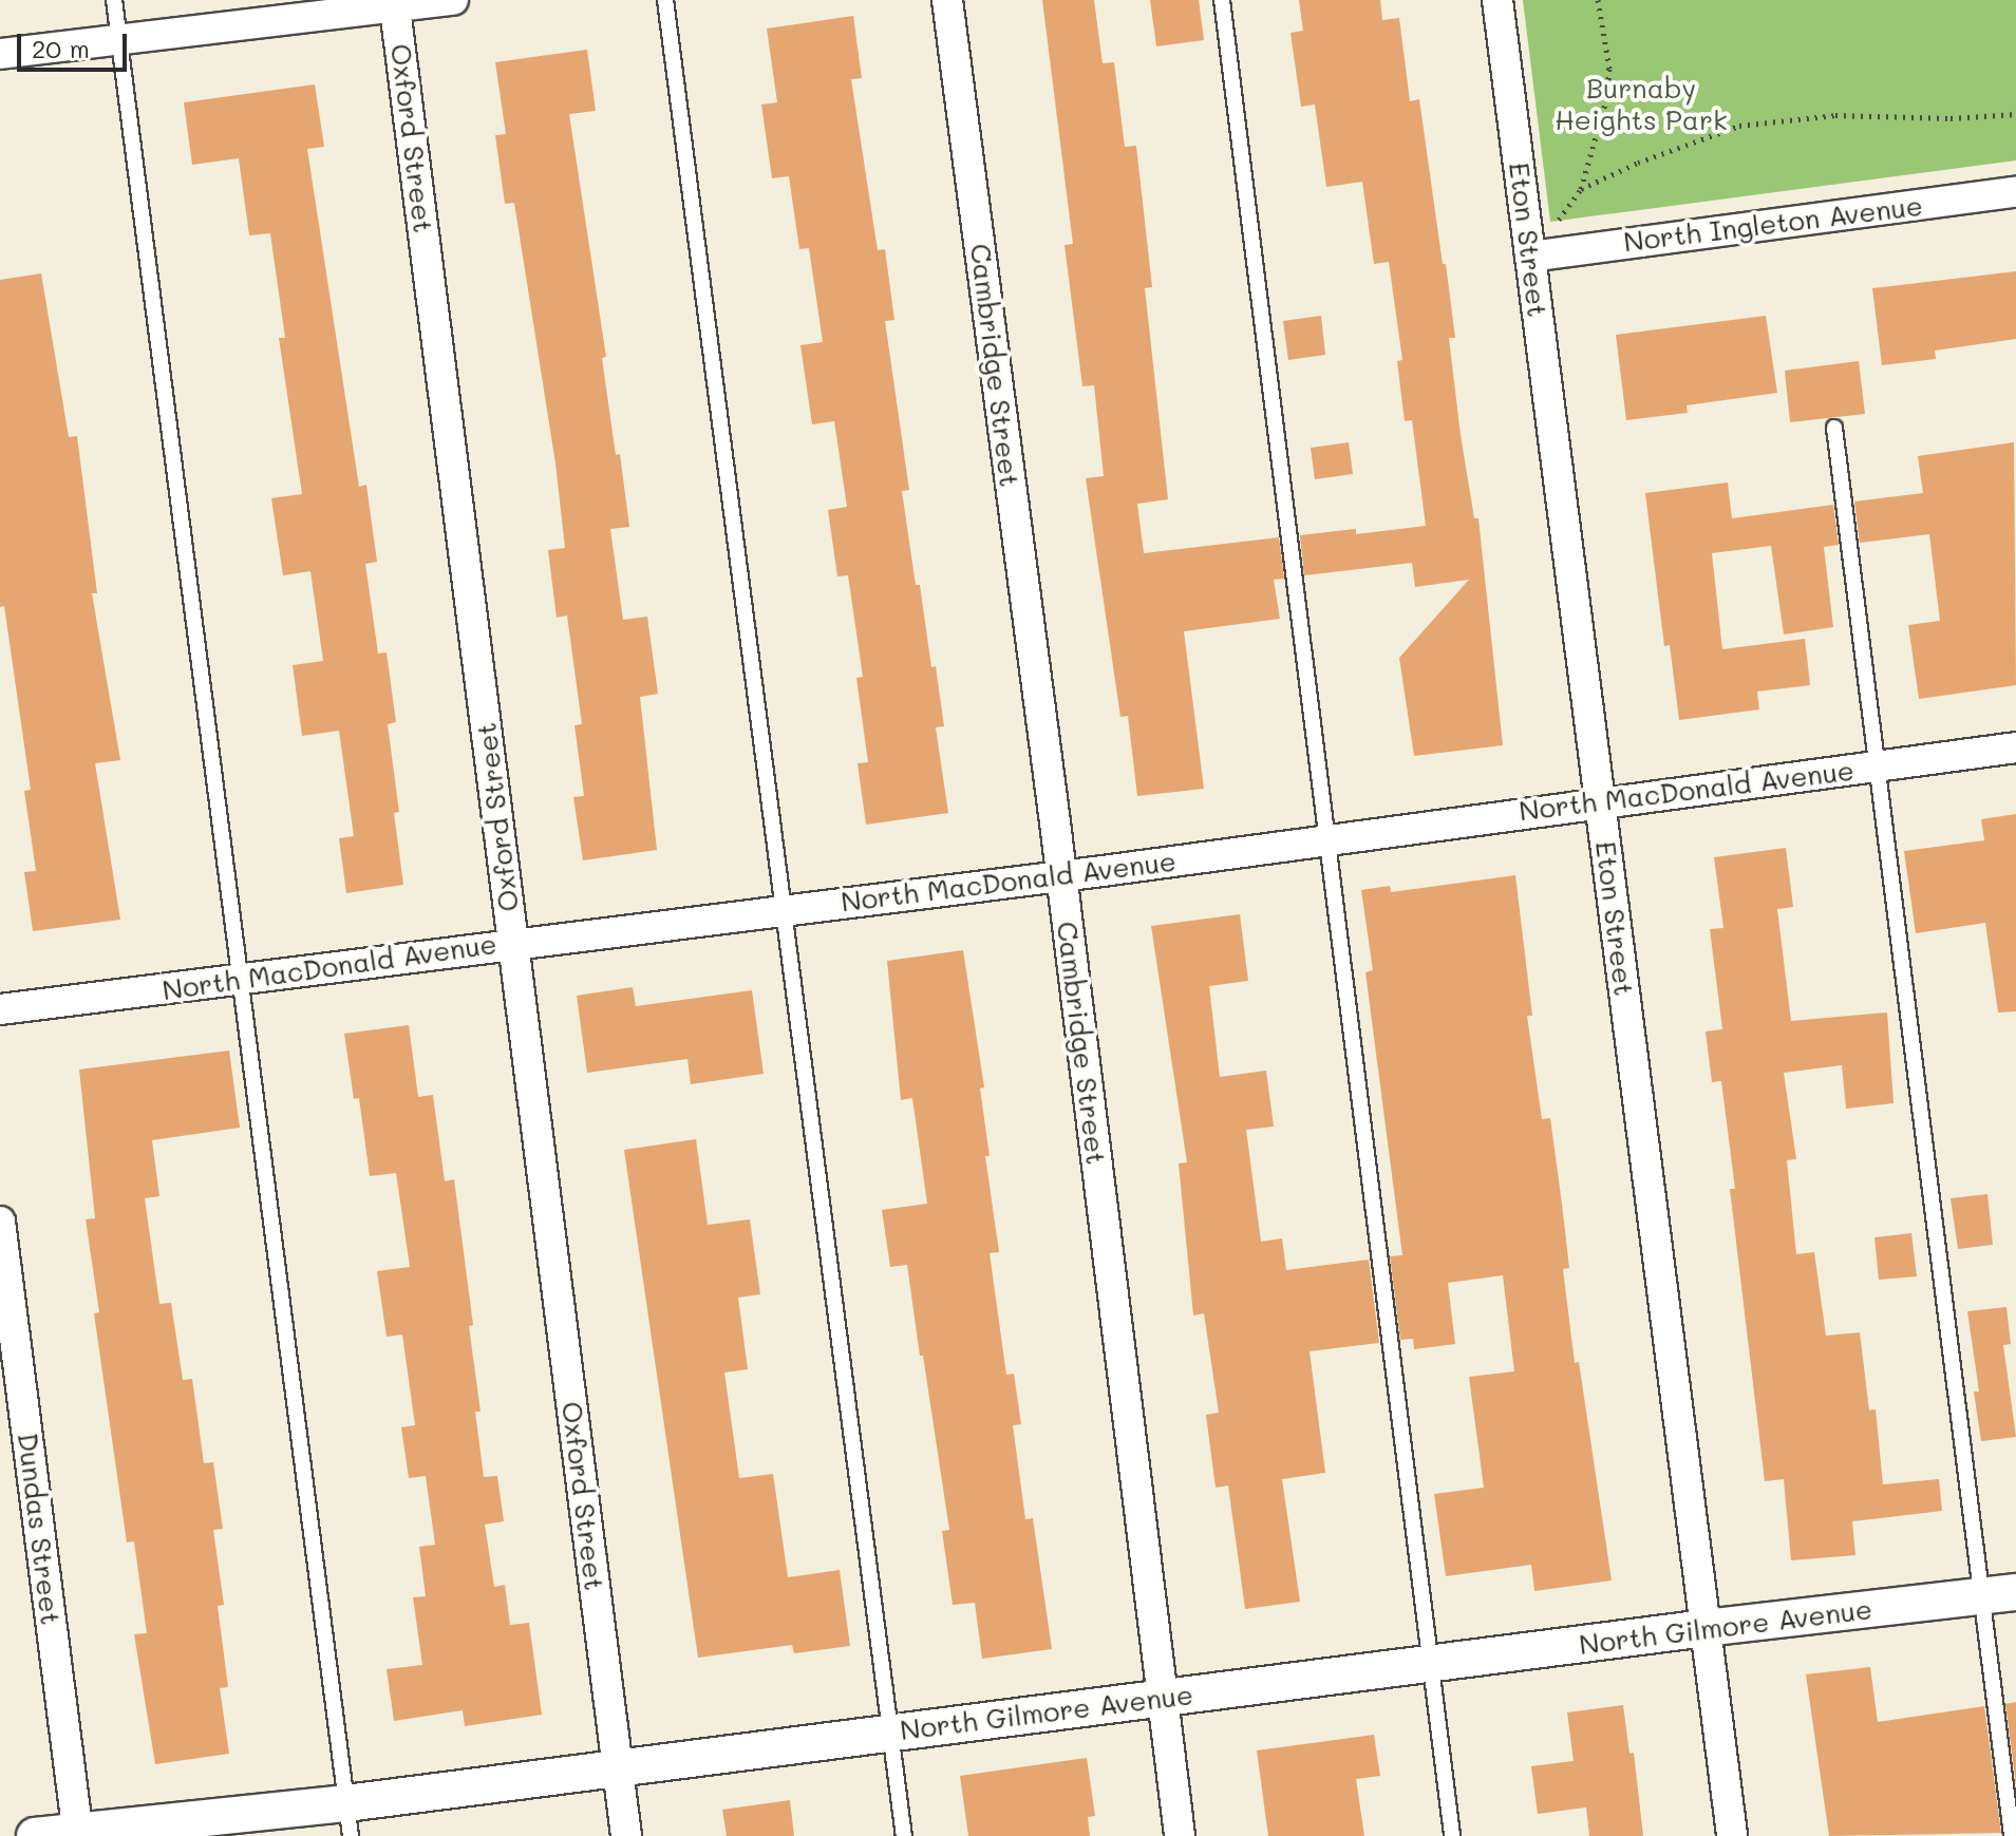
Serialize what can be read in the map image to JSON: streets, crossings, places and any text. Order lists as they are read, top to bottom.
{
  "streets": {
    "street": [
      "Oxford Street",
      "North Ingleton Avenue",
      "Eton Street",
      "Cambridge Street",
      "North MacDonald Avenue",
      "Dundas Street",
      "North Gilmore Avenue"
    ]
  },
  "crossings": [
    ["Oxford Street", "North MacDonald Avenue"],
    ["Oxford Street", "North Gilmore Avenue"],
    ["North Ingleton Avenue", "Eton Street"],
    ["Eton Street", "North MacDonald Avenue"],
    ["Eton Street", "North Gilmore Avenue"],
    ["Cambridge Street", "North MacDonald Avenue"],
    ["Cambridge Street", "North Gilmore Avenue"],
    ["Dundas Street", "North Gilmore Avenue"]
  ],
  "parks": ["Burnaby Heights Park"],
  "scale_bar": "20 m"
}
